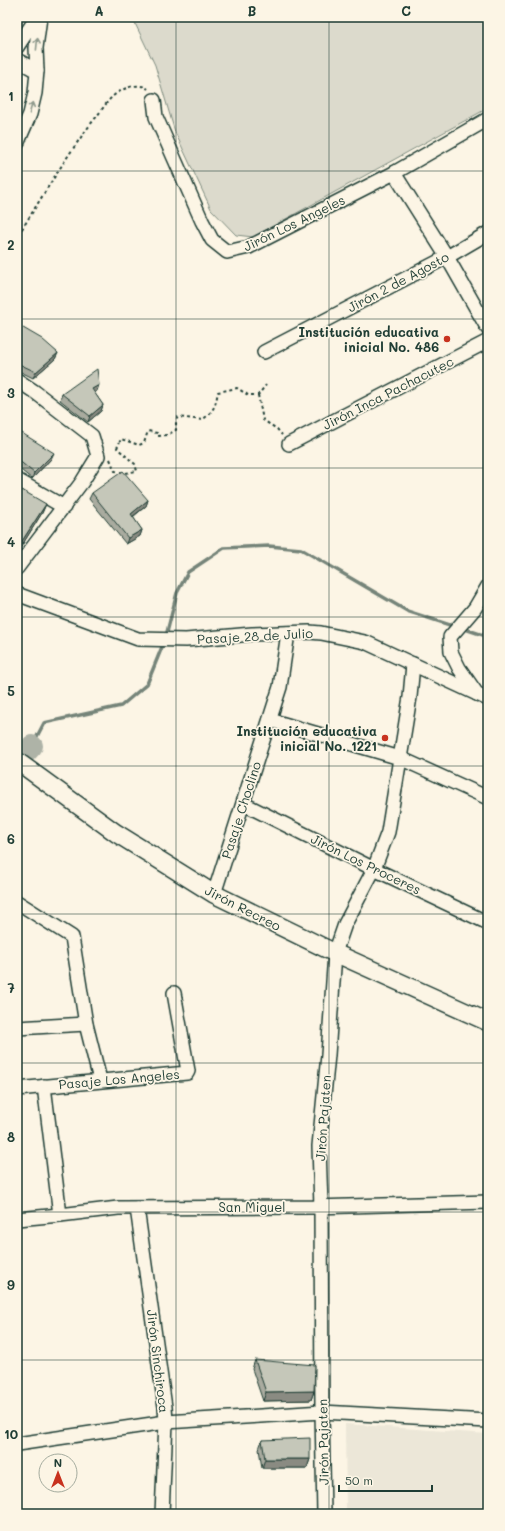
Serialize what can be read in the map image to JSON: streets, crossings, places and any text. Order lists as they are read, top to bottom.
{
  "streets": {
    "main road": ["Jirón Recreo"],
    "street": [
      "Jirón Los Angeles",
      "Jirón 2 de Agosto",
      "Jirón Inca Pachacutec",
      "Pasaje 28 de Julio",
      "Pasaje Choclino",
      "Jirón Los Proceres",
      "Pasaje Los Angeles",
      "Jirón Pajaten",
      "San Miguel",
      "Jirón Sinchiroca"
    ]
  },
  "crossings": [
    ["Pasaje 28 de Julio", "Pasaje Choclino"],
    ["Pasaje 28 de Julio", "Jirón Pajaten"],
    ["Pasaje Choclino", "Jirón Los Proceres"],
    ["Pasaje Choclino", "Jirón Recreo"],
    ["Jirón Los Proceres", "Jirón Pajaten"],
    ["Jirón Recreo", "Jirón Pajaten"],
    ["Jirón Pajaten", "San Miguel"],
    ["San Miguel", "Jirón Sinchiroca"]
  ],
  "places": ["Institución educativa inicial No. 486", "Institución educativa inicial No. 1221"],
  "scale_bar": "50 m",
  "north": "top",
  "grid": {
    "columns": ["A", "B", "C"],
    "rows": [
      "1",
      "2",
      "3",
      "4",
      "5",
      "6",
      "7",
      "8",
      "9",
      "10"
    ]
  }
}
